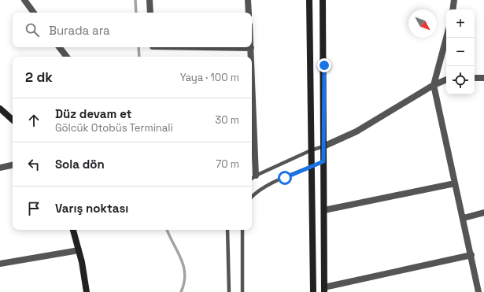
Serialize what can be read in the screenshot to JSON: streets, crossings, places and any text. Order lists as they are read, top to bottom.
{
  "north": "bottom right",
  "page": {
    "map_buttons": ["+", "−"],
    "search": "Burada ara",
    "heading": ["2 dk", "Yaya · 100 m"],
    "list": [
      ["Düz devam et", "Gölcük Otobüs Terminali", "30 m"],
      ["Sola dön", "70 m"],
      "Varış noktası"
    ]
  }
}
